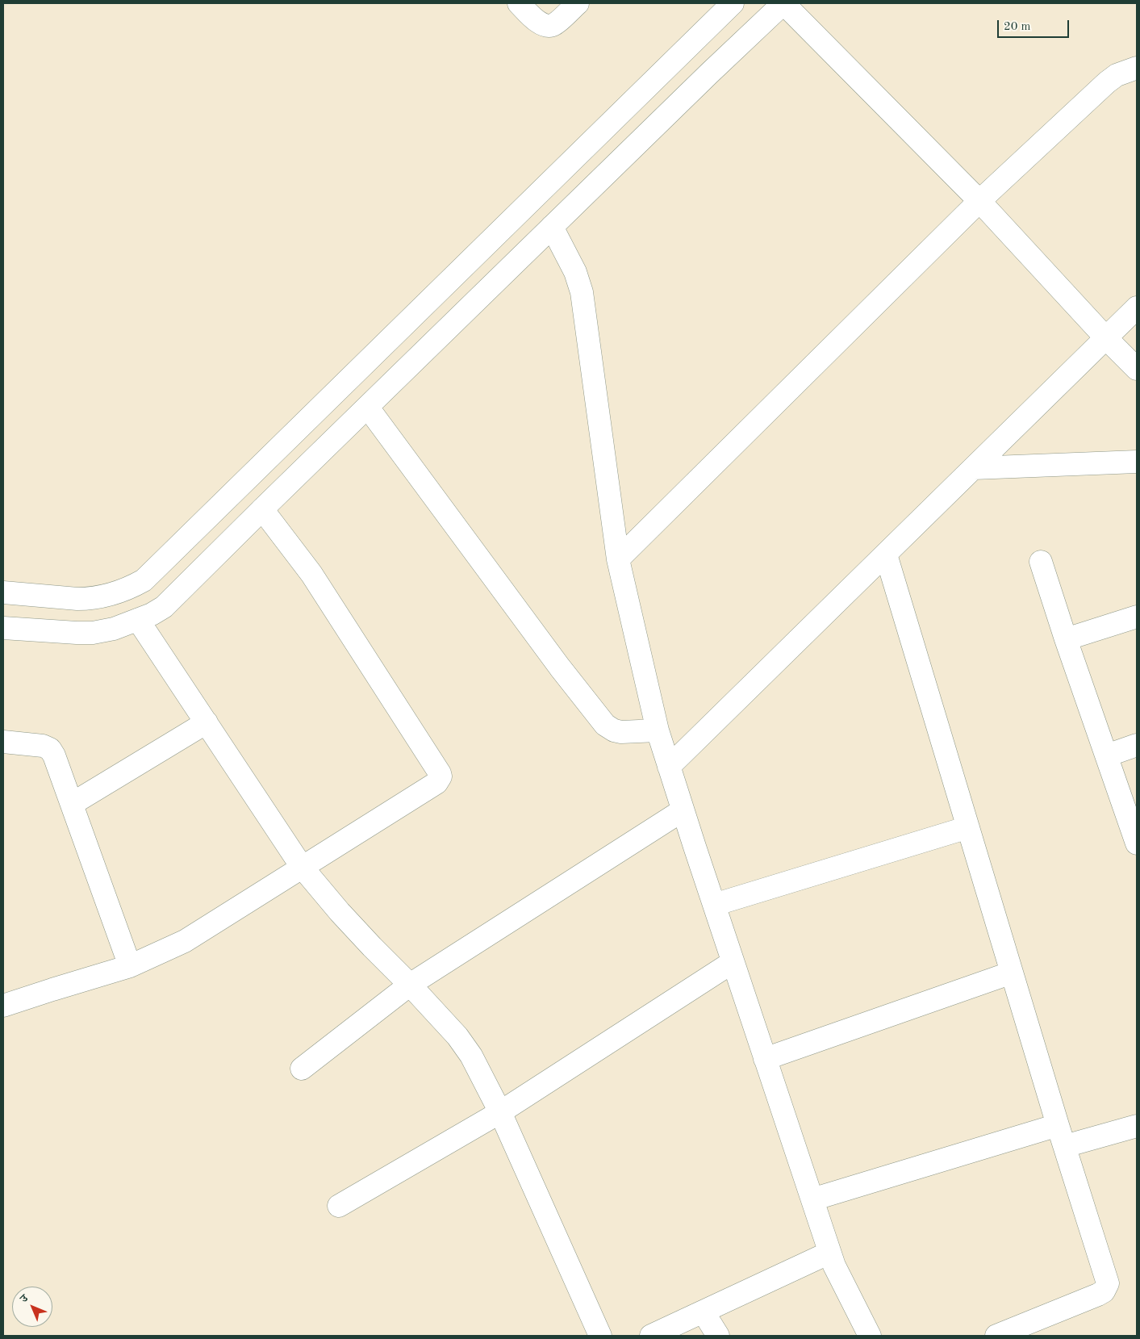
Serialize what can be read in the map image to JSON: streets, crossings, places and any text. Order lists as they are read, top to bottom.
{
  "scale_bar": "20 m",
  "north": "top left"
}
